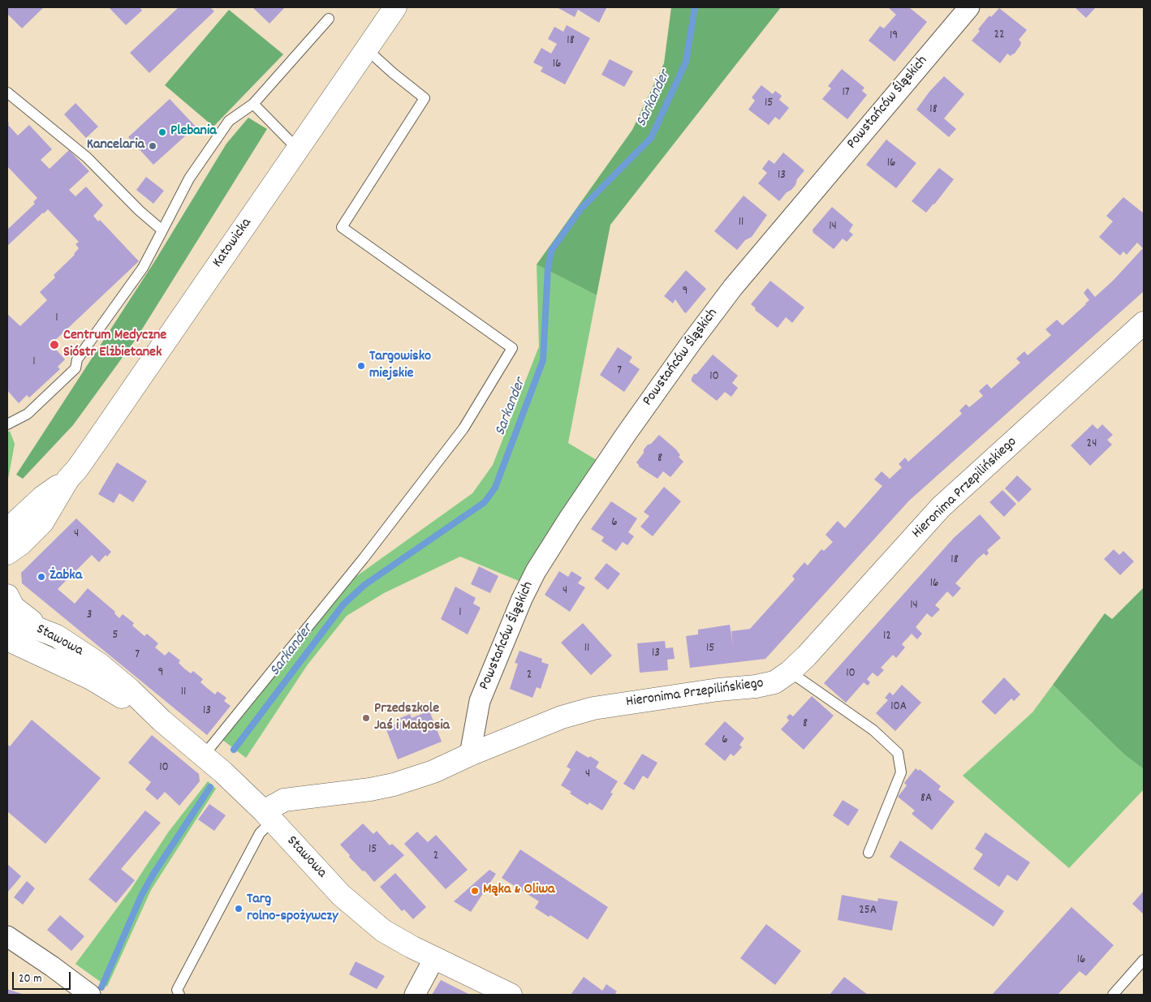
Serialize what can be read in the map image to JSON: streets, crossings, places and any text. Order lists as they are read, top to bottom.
{
  "streets": {
    "street": [
      "Powstańców Śląskich",
      "Katowicka",
      "Hieronima Przepilińskiego",
      "Stawowa"
    ]
  },
  "crossings": [
    ["Powstańców Śląskich", "Hieronima Przepilińskiego"],
    ["Hieronima Przepilińskiego", "Stawowa"]
  ],
  "water": ["Sarkander"],
  "places": [
    "Plebania",
    "Kancelaria",
    "Centrum Medyczne Sióstr Elżbietanek",
    "Targowisko miejskie",
    "Żabka",
    "Przedszkole Jaś i Małgosia",
    "Mąka & Oliwa",
    "Targ rolno-spożywczy"
  ],
  "house_numbers": [
    "22",
    "19",
    "18",
    "16",
    "17",
    "15",
    "18",
    "16",
    "13",
    "11",
    "14",
    "9",
    "1",
    "1",
    "7",
    "10",
    "24",
    "8",
    "6",
    "4",
    "18",
    "16",
    "4",
    "14",
    "1",
    "3",
    "5",
    "12",
    "11",
    "15",
    "13",
    "7",
    "9",
    "10",
    "2",
    "11",
    "10A",
    "13",
    "8",
    "6",
    "10",
    "4",
    "8A",
    "15",
    "2",
    "25A",
    "16"
  ],
  "scale_bar": "20 m"
}
